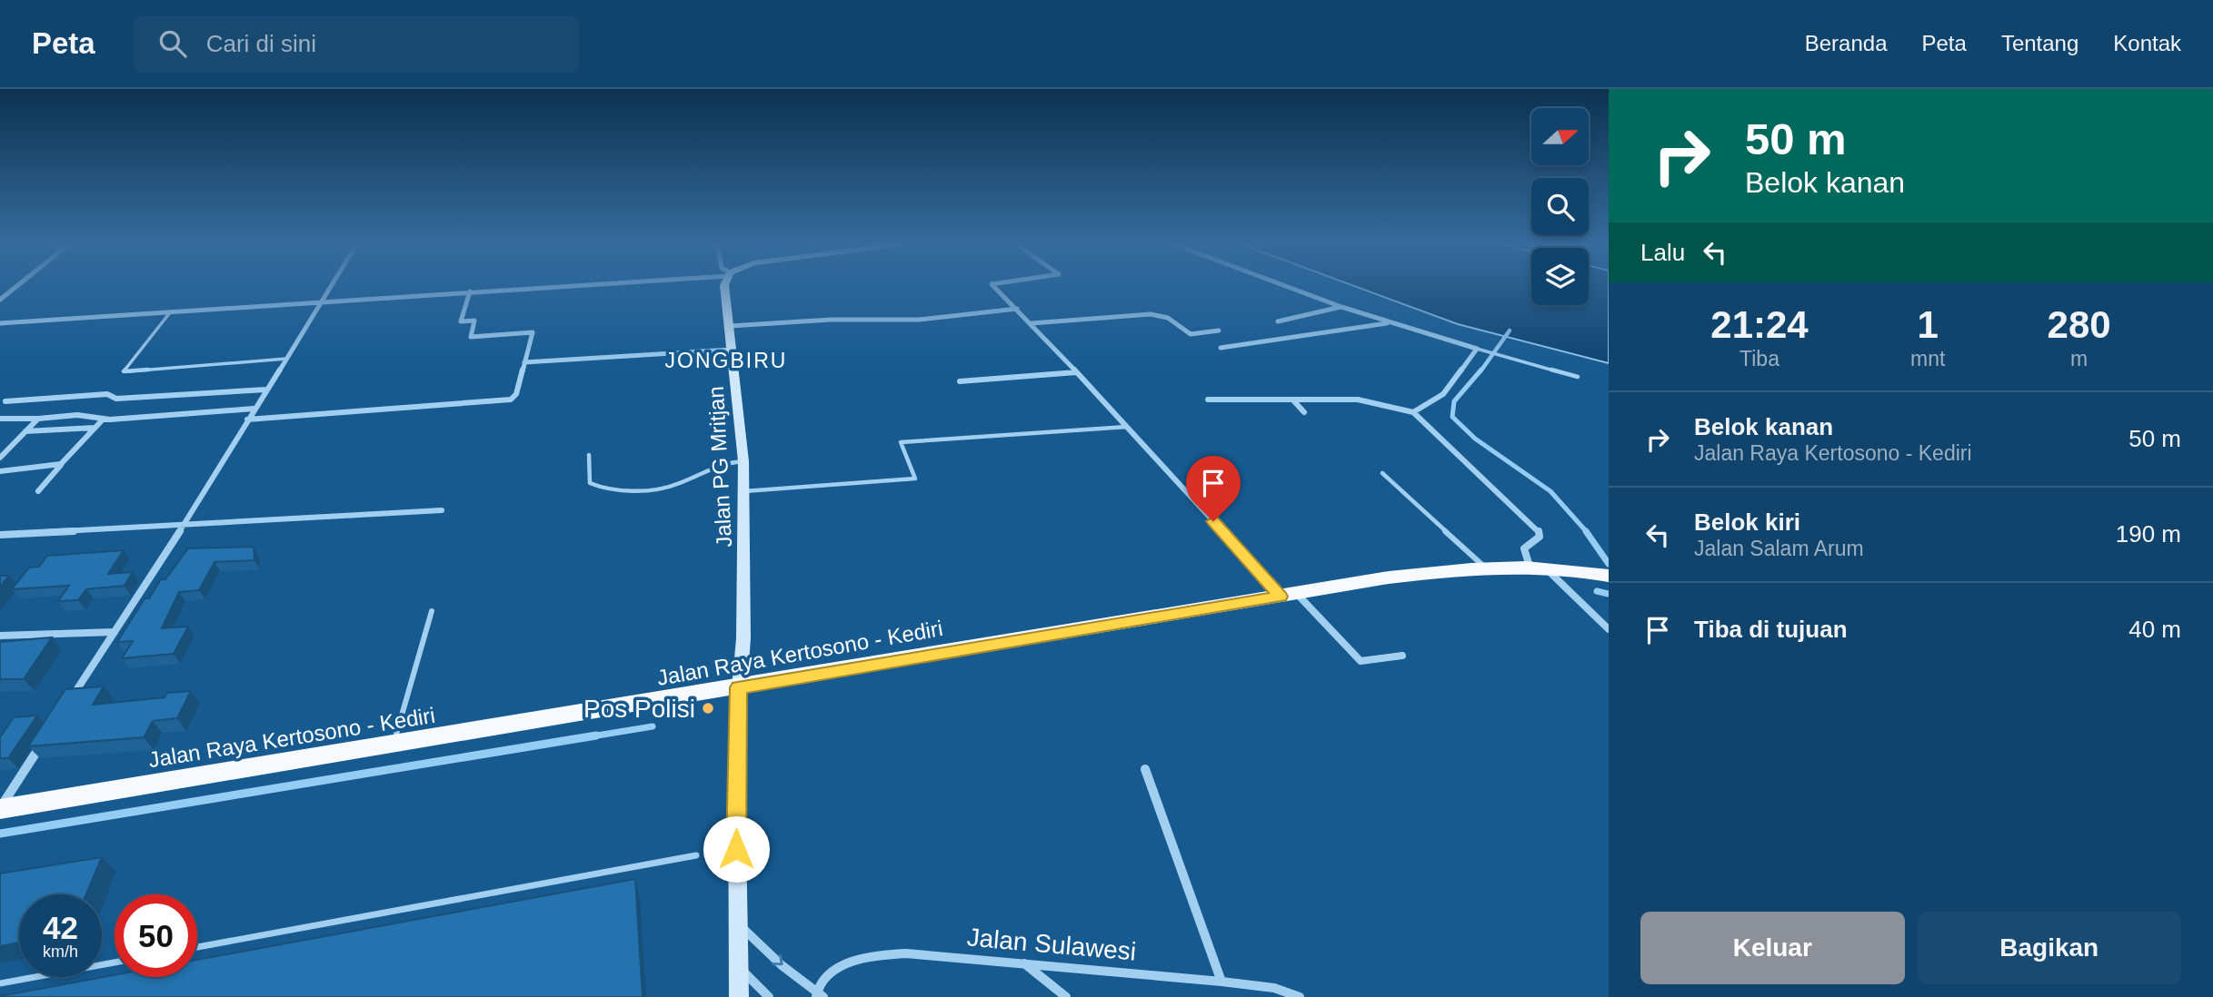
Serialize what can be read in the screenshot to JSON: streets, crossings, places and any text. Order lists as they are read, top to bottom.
{
  "streets": {
    "highway": ["Jalan Raya Kertosono - Kediri"],
    "main road": ["Jalan PG Mritjan"],
    "street": ["Jalan Sulawesi"]
  },
  "crossings": [
    ["Jalan PG Mritjan", "Jalan Raya Kertosono - Kediri"]
  ],
  "districts": ["JONGBIRU"],
  "places": ["Pos Polisi"],
  "north": "right",
  "page": {
    "header": "Peta",
    "search": "Cari di sini",
    "nav": [
      "Beranda",
      "Peta",
      "Tentang",
      "Kontak"
    ],
    "turn": ["50 m", "Belok kanan"],
    "then": "Lalu",
    "eta": [
      "21:24",
      "Tiba",
      "1",
      "mnt",
      "280",
      "m"
    ],
    "list": [
      {
        "name": "Belok kanan",
        "note": "Jalan Raya Kertosono - Kediri",
        "value": "50 m"
      },
      {
        "name": "Belok kiri",
        "note": "Jalan Salam Arum",
        "value": "190 m"
      },
      {
        "name": "Tiba di tujuan",
        "value": "40 m"
      }
    ],
    "speed": "42 km/h",
    "limit": "50",
    "buttons": ["Keluar", "Bagikan"]
  }
}
